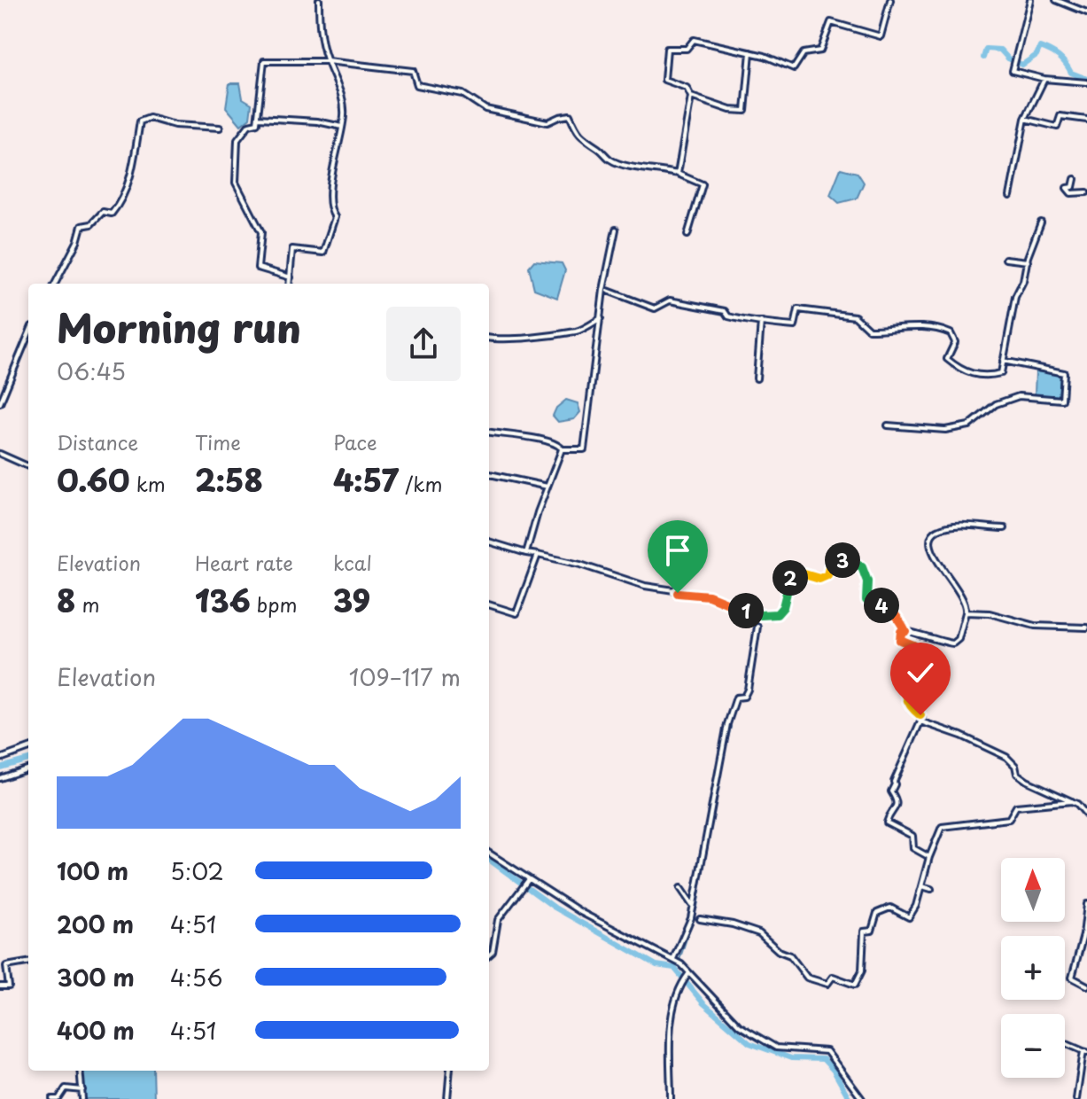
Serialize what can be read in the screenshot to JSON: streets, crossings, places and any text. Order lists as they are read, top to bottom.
{
  "north": "top",
  "page": {
    "heading": ["Morning run", "06:45"],
    "stats": [
      ["Distance", "0.60 km"],
      ["Time", "2:58"],
      ["Pace", "4:57 /km"],
      ["Elevation", "8 m"],
      ["Heart rate", "136 bpm"],
      ["kcal", "39"]
    ],
    "pins": [
      "3",
      "2",
      "4",
      "1"
    ],
    "chart": ["Elevation", "109–117 m"],
    "list": [
      {
        "name": "100 m",
        "note": "5:02"
      },
      {
        "name": "200 m",
        "note": "4:51"
      },
      {
        "name": "300 m",
        "note": "4:56"
      },
      {
        "name": "400 m",
        "note": "4:51"
      }
    ],
    "map_buttons": ["+", "−"]
  }
}
